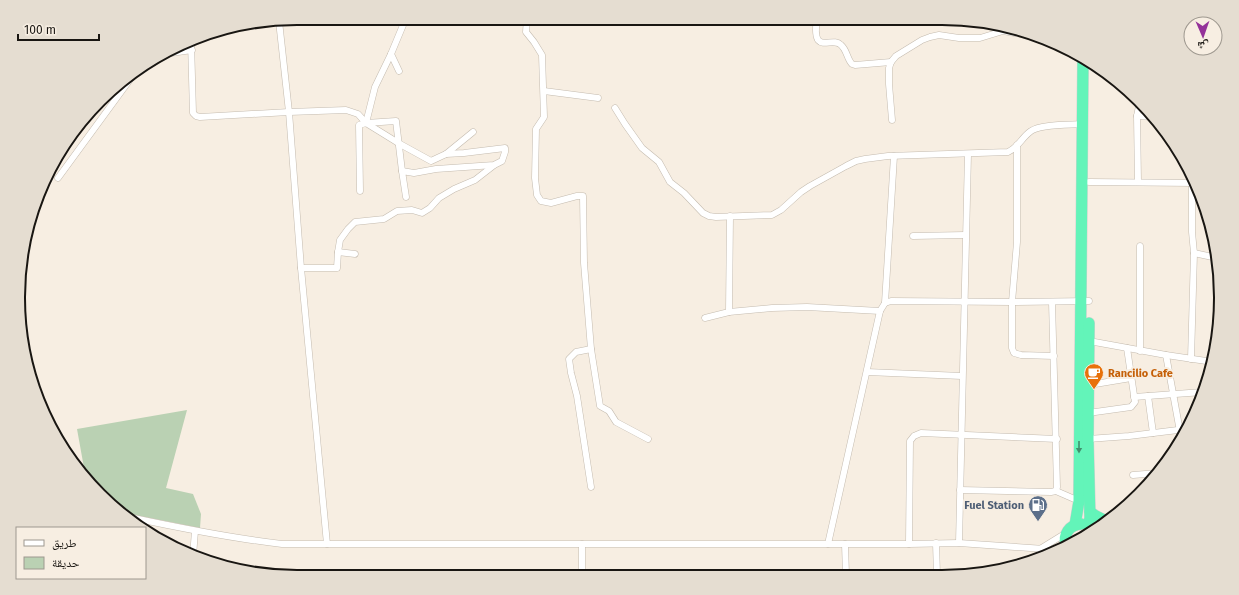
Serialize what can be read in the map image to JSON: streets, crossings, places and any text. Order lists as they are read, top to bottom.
{
  "places": {
    "cafe": ["Rancilio Cafe"],
    "fuel station": ["Fuel Station"]
  },
  "legend": ["طريق", "حديقة"],
  "scale_bar": "100 m",
  "north": "bottom"
}
